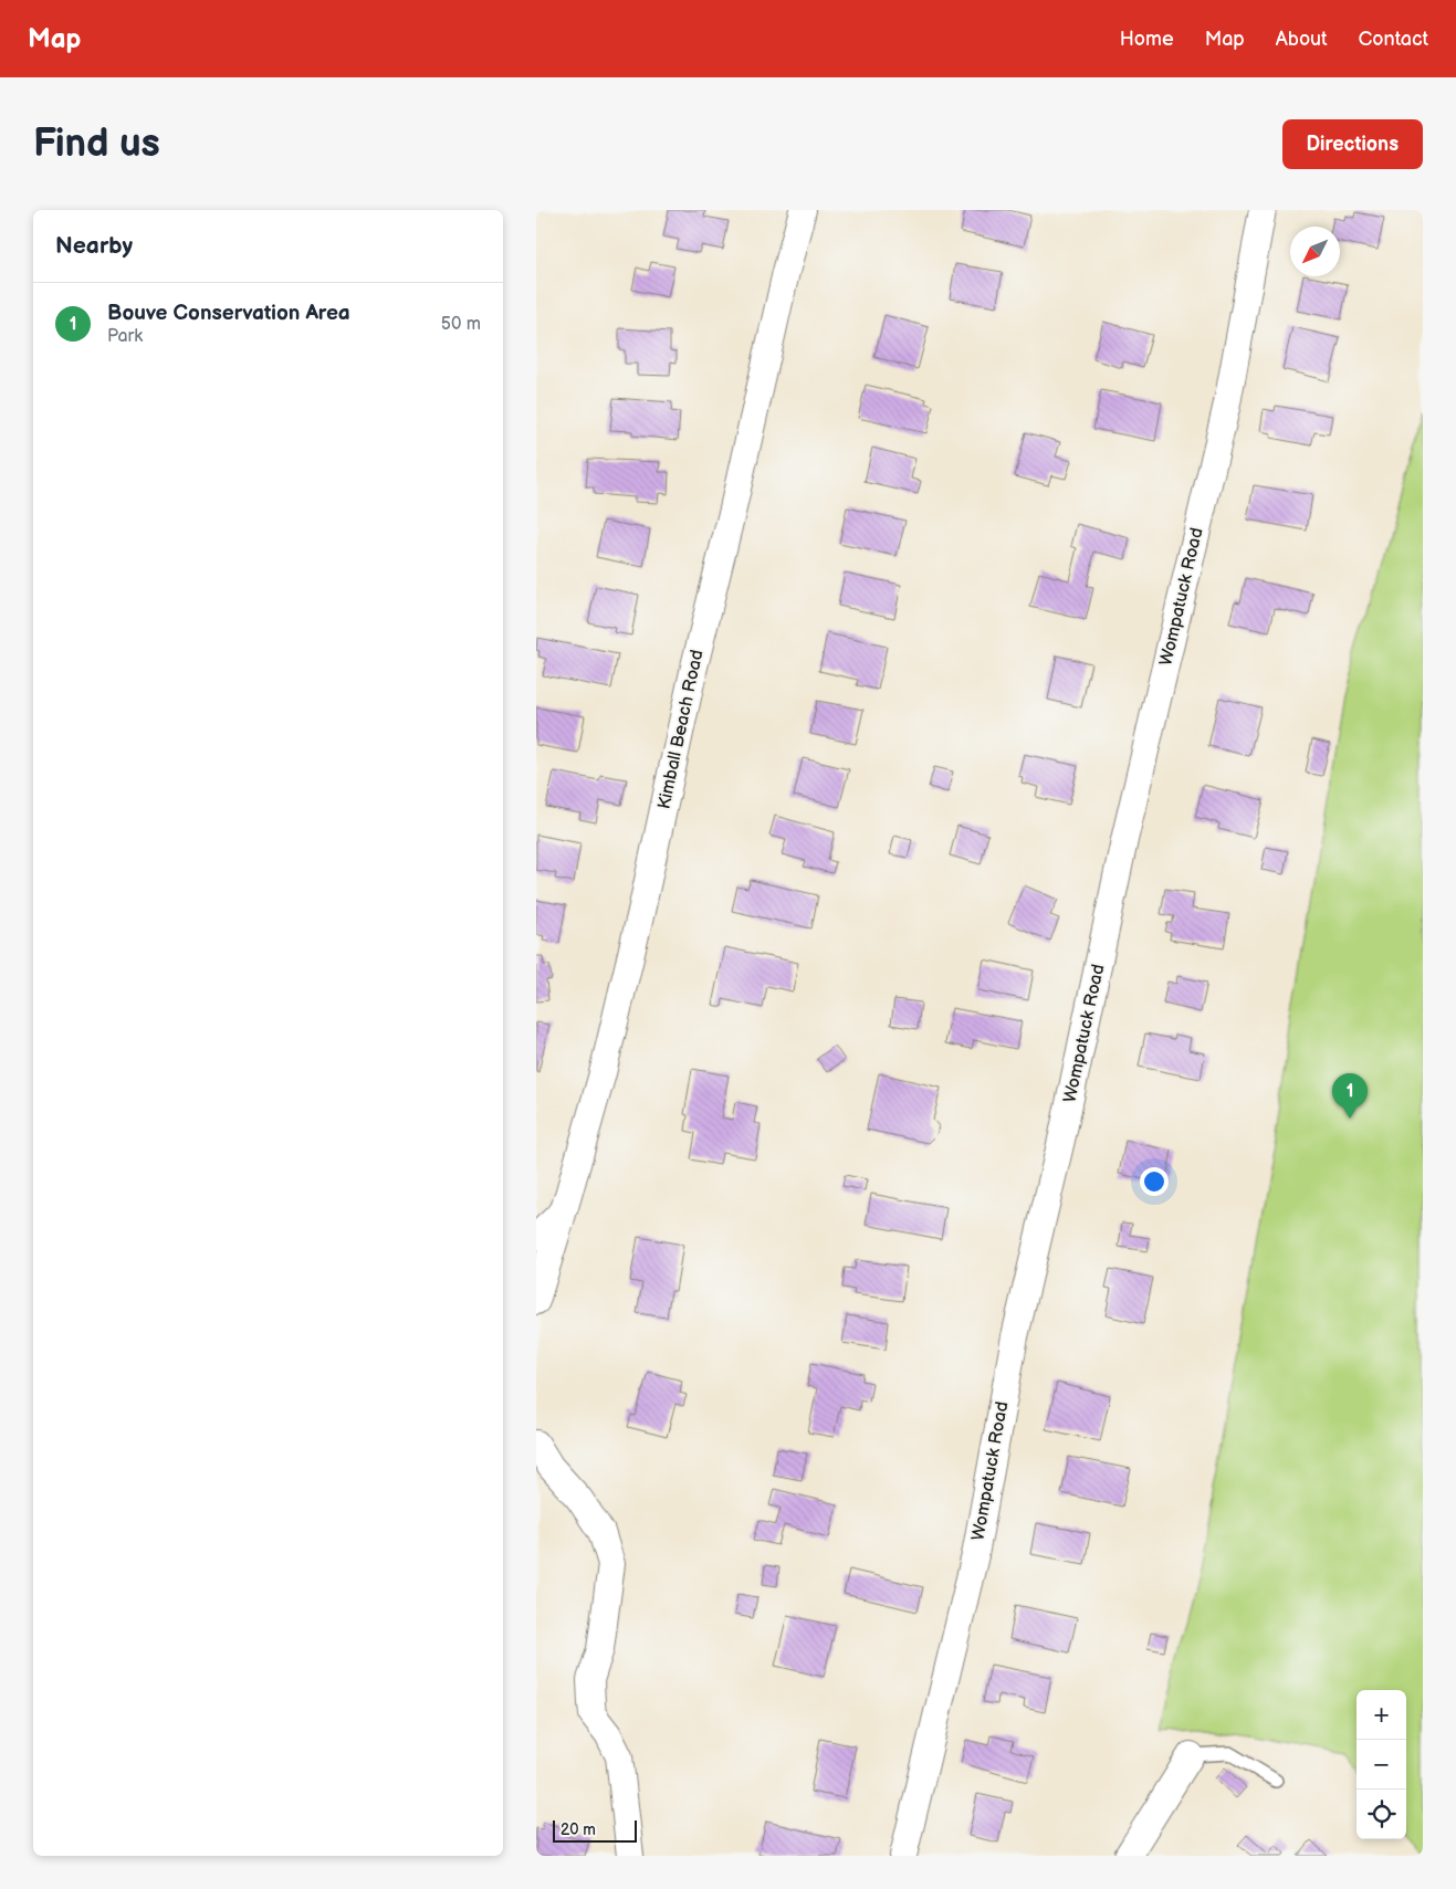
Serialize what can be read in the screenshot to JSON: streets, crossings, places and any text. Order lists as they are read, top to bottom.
{
  "streets": {
    "street": ["Wompatuck Road", "Kimball Beach Road"]
  },
  "scale_bar": "20 m",
  "north": "bottom left",
  "page": {
    "header": "Map",
    "nav": [
      "Home",
      "Map",
      "About",
      "Contact"
    ],
    "buttons": "Directions",
    "title": "Find us",
    "heading": "Nearby",
    "list": [
      {
        "mark": "1",
        "name": "Bouve Conservation Area",
        "note": "Park",
        "value": "50 m"
      }
    ],
    "pins": "1",
    "map_buttons": ["+", "−"],
    "scale": "20 m"
  }
}
